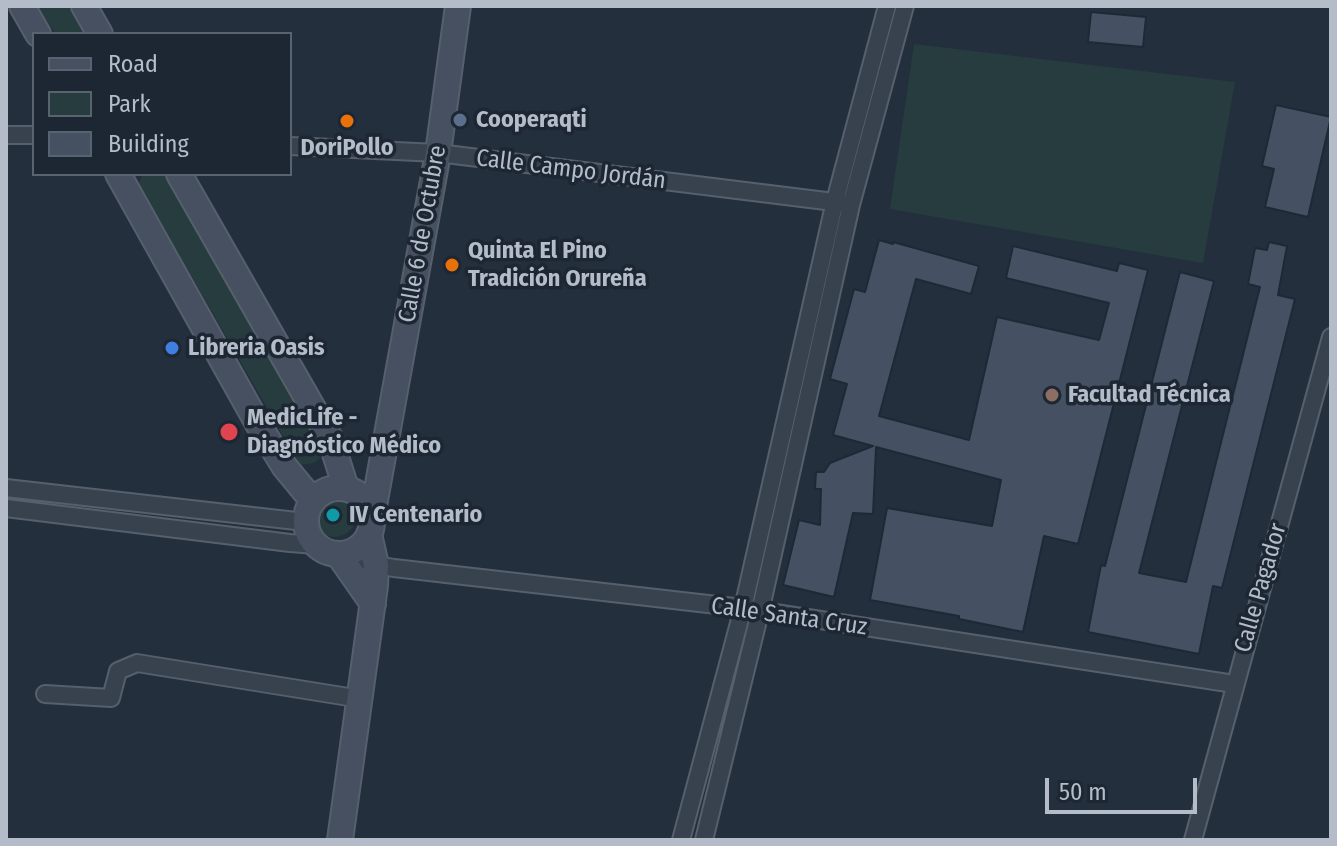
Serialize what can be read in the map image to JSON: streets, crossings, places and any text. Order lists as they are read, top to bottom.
{
  "streets": {
    "main road": ["Calle 6 de Octubre"],
    "street": ["Calle Campo Jordán", "Calle Pagador", "Calle Santa Cruz"]
  },
  "crossings": [
    ["Calle Campo Jordán", "Calle 6 de Octubre"],
    ["Calle 6 de Octubre", "Calle Santa Cruz"],
    ["Calle Pagador", "Calle Santa Cruz"]
  ],
  "places": [
    "Cooperaqti",
    "DoriPollo",
    "Quinta El Pino Tradición Orureña",
    "Libreria Oasis",
    "Facultad Técnica",
    "MedicLife - Diagnóstico Médico",
    "IV Centenario"
  ],
  "legend": ["Road", "Park", "Building"],
  "scale_bar": "50 m"
}
